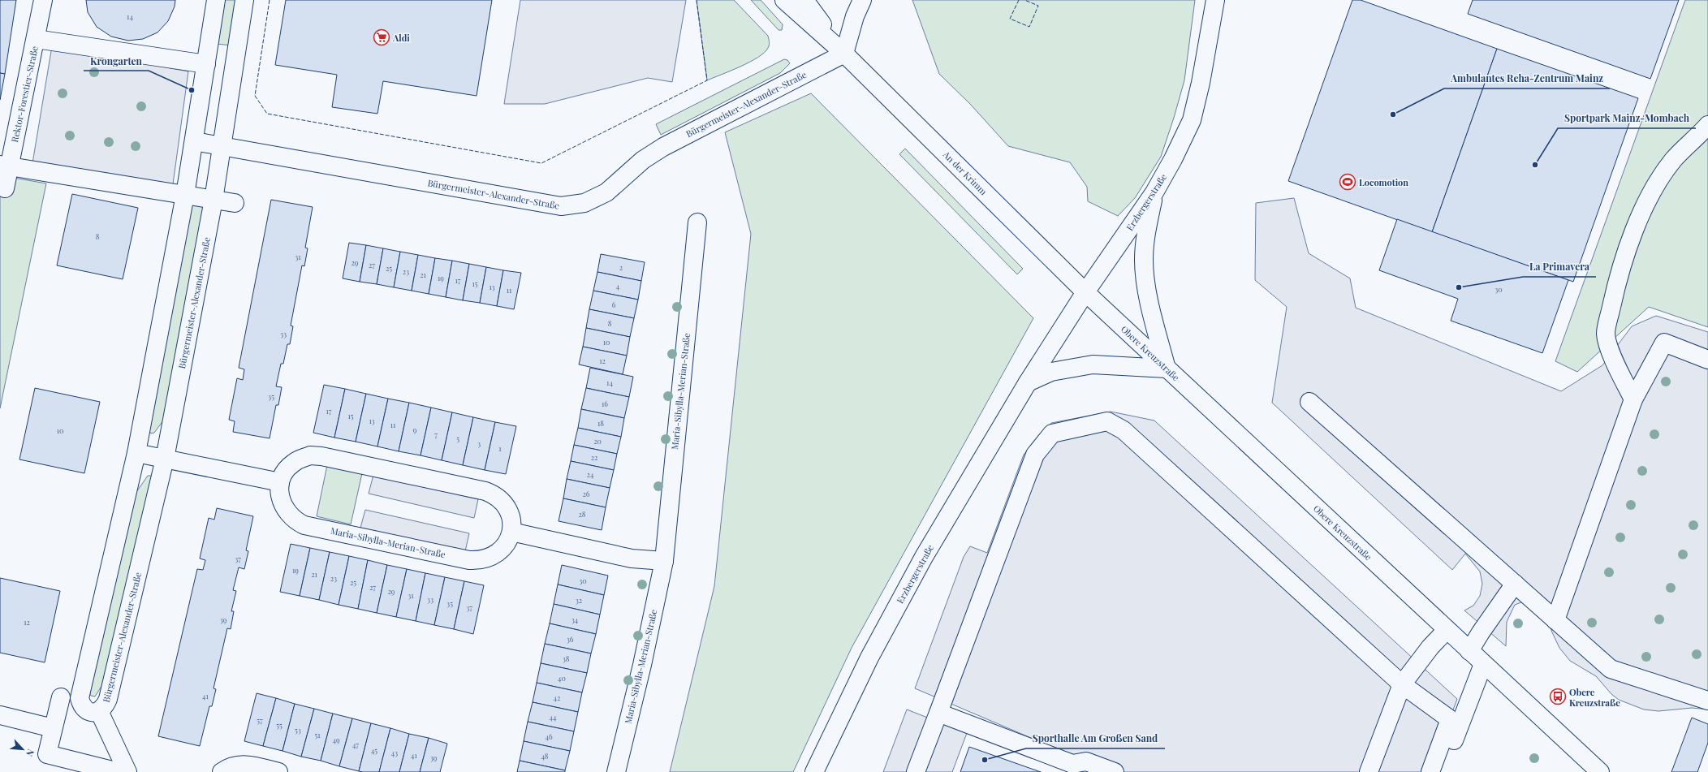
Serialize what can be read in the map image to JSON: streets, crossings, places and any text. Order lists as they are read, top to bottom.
{
  "streets": {
    "street": [
      "Rektor-Forestier-Straße",
      "Bürgermeister-Alexander-Straße",
      "An der Krimm",
      "Erzbergerstraße",
      "Obere Kreuzstraße",
      "Maria-Sibylla-Merian-Straße"
    ]
  },
  "crossings": [
    ["Bürgermeister-Alexander-Straße", "An der Krimm"],
    ["An der Krimm", "Erzbergerstraße"],
    ["An der Krimm", "Obere Kreuzstraße"],
    ["Erzbergerstraße", "Obere Kreuzstraße"]
  ],
  "places": {
    "supermarket": ["Aldi"],
    "other": [
      "Krongarten",
      "Ambulantes Reha-Zentrum Mainz",
      "Sportpark Mainz-Mombach",
      "La Primavera",
      "Sporthalle Am Großen Sand"
    ],
    "sports": ["Locomotion"],
    "bus stop": ["Obere Kreuzstraße"]
  },
  "house_numbers": [
    "14",
    "8",
    "31",
    "29",
    "27",
    "2",
    "25",
    "23",
    "21",
    "19",
    "17",
    "15",
    "4",
    "13",
    "30",
    "11",
    "6",
    "8",
    "33",
    "10",
    "12",
    "14",
    "35",
    "16",
    "17",
    "15",
    "13",
    "18",
    "11",
    "9",
    "10",
    "7",
    "5",
    "20",
    "3",
    "1",
    "22",
    "24",
    "26",
    "28",
    "37",
    "19",
    "21",
    "23",
    "30",
    "25",
    "27",
    "29",
    "31",
    "33",
    "32",
    "35",
    "37",
    "39",
    "34",
    "12",
    "36",
    "38",
    "40",
    "41",
    "42",
    "44",
    "57",
    "55",
    "53",
    "51",
    "46",
    "49",
    "47",
    "45",
    "43",
    "41",
    "48",
    "39"
  ],
  "north": "bottom right"
}
